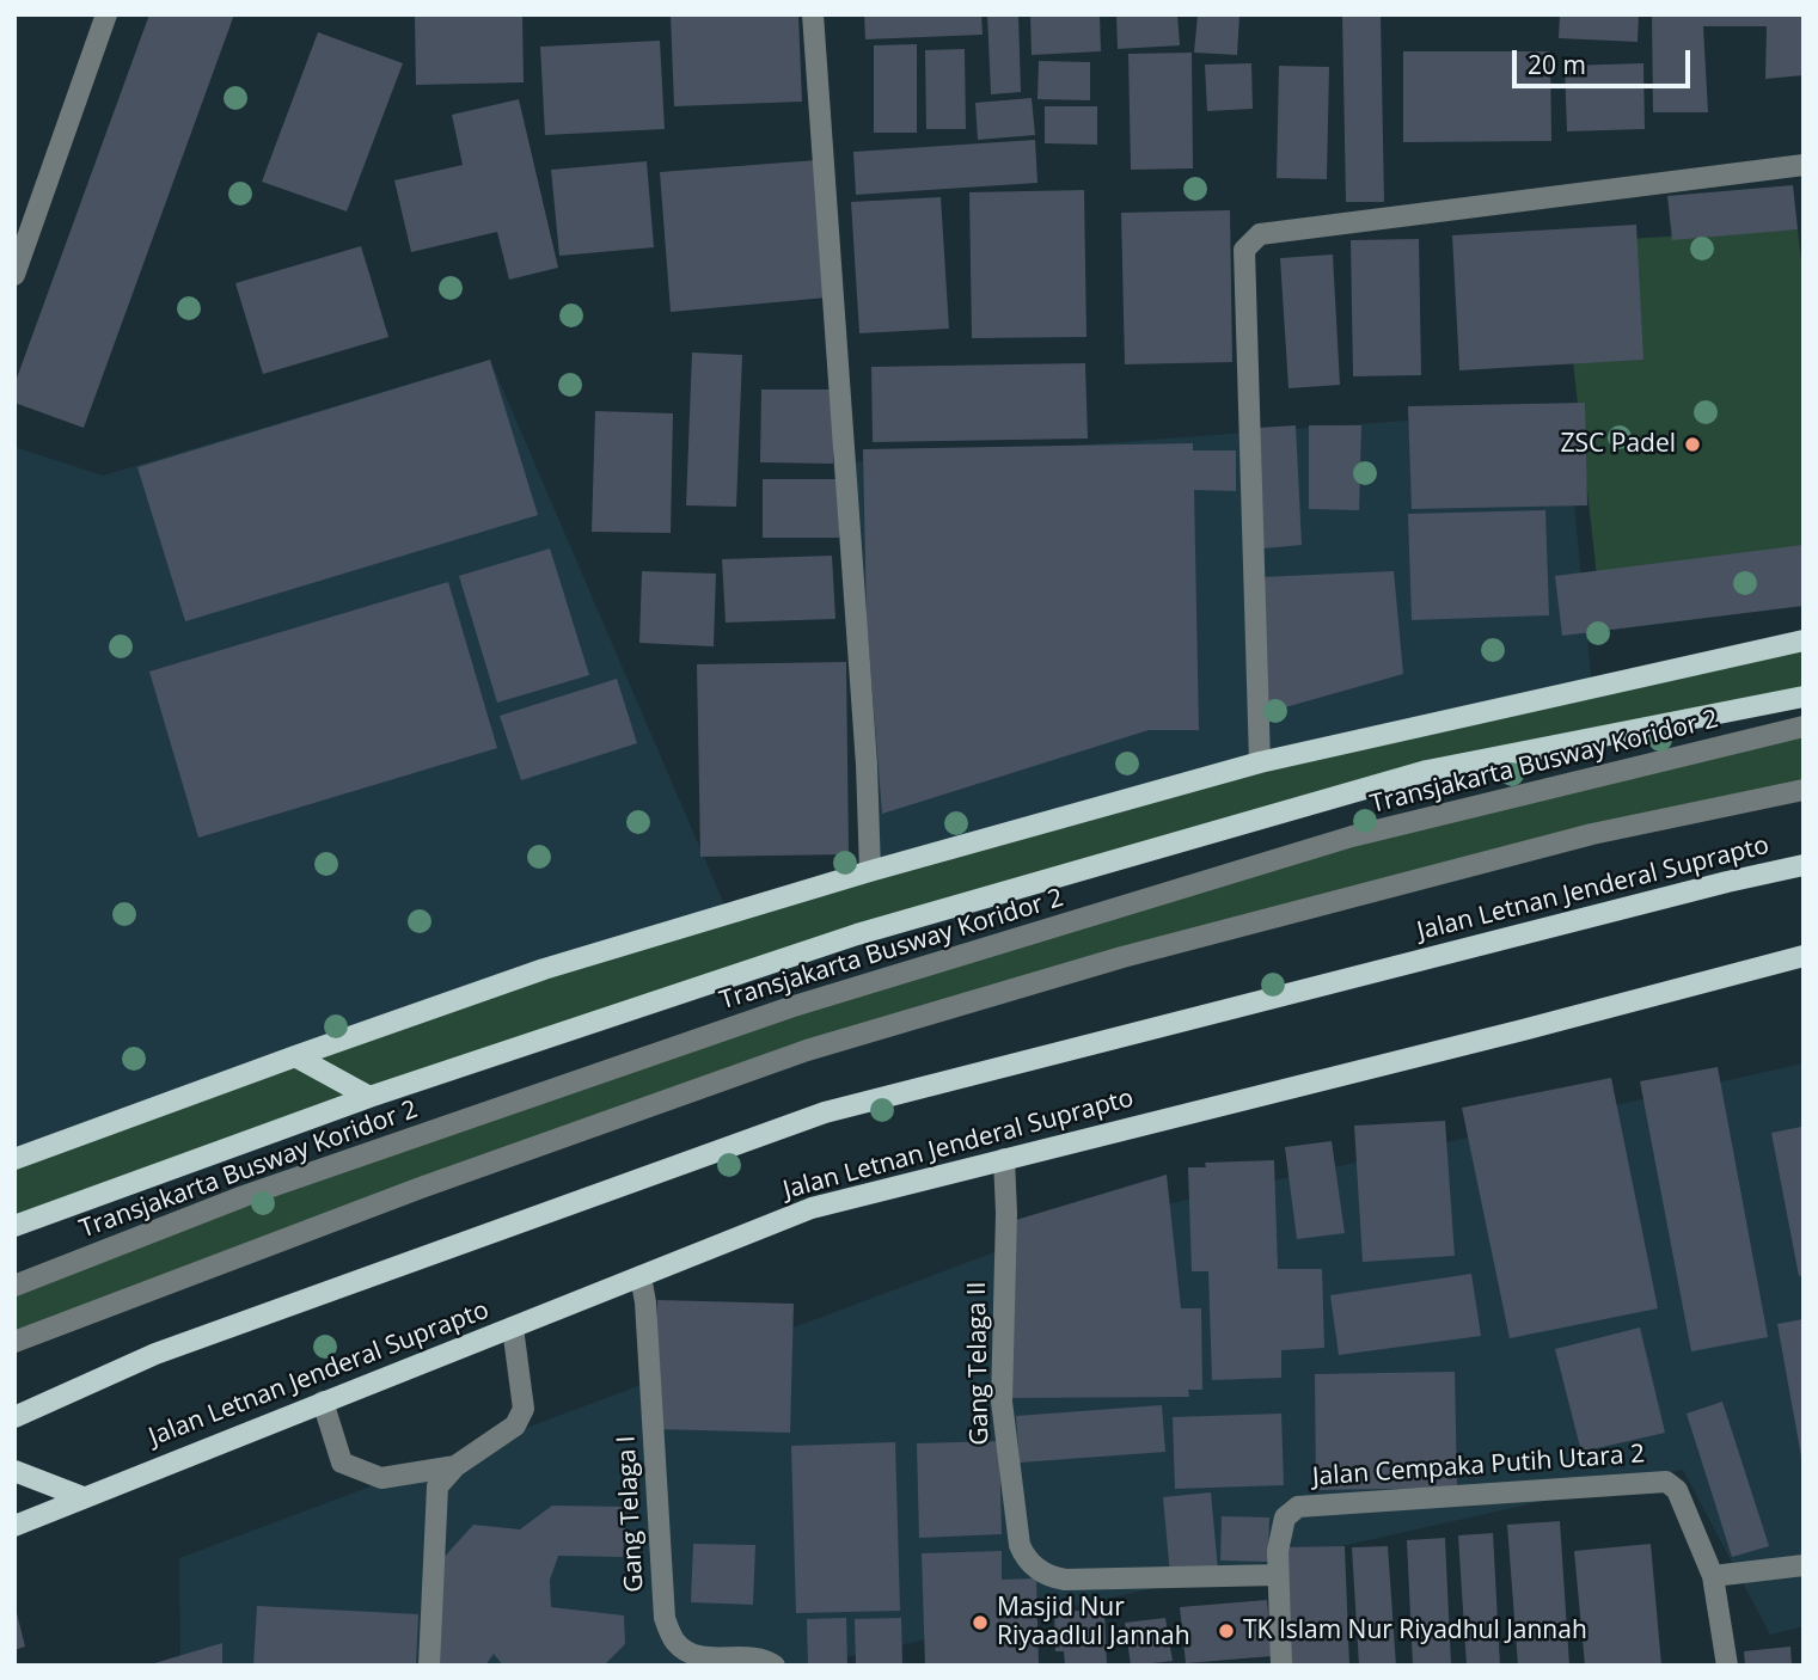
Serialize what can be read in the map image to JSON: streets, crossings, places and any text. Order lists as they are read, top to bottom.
{
  "streets": {
    "main road": ["Jalan Letnan Jenderal Suprapto"],
    "street": [
      "Transjakarta Busway Koridor 2",
      "Gang Telaga II",
      "Jalan Cempaka Putih Utara 2",
      "Gang Telaga I"
    ]
  },
  "crossings": [
    ["Jalan Letnan Jenderal Suprapto", "Gang Telaga II"],
    ["Jalan Letnan Jenderal Suprapto", "Gang Telaga I"],
    ["Gang Telaga II", "Jalan Cempaka Putih Utara 2"]
  ],
  "places": ["ZSC Padel", "Masjid Nur Riyaadlul Jannah", "TK Islam Nur Riyadhul Jannah"],
  "scale_bar": "20 m"
}
